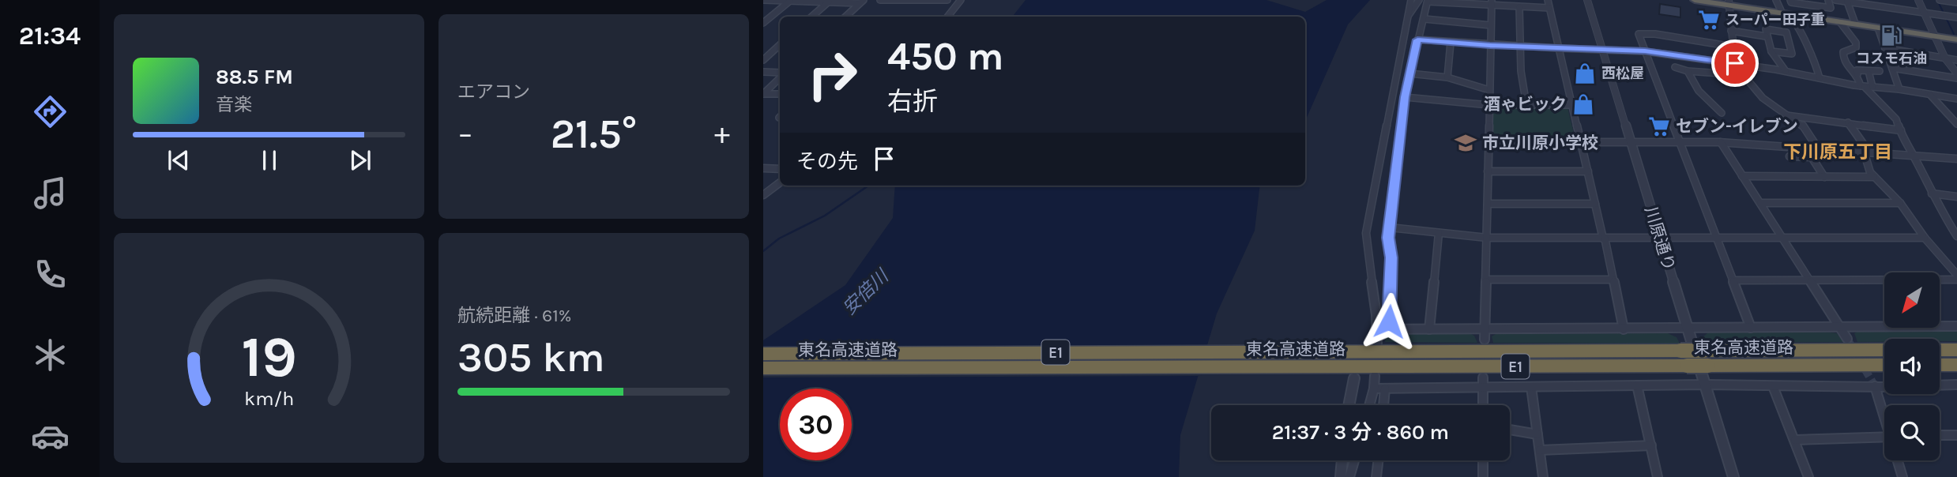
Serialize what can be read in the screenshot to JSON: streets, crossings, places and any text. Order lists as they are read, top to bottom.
{
  "streets": {
    "highway": ["東名高速道路", "E1"],
    "street": ["川原通り"]
  },
  "districts": ["下川原五丁目"],
  "water": ["安倍川"],
  "places": {
    "supermarket": ["スーパー田子重", "セブン-イレブン"],
    "fuel station": ["コスモ石油"],
    "shop": ["西松屋", "酒ゃビック"],
    "school or university": ["市立川原小学校"]
  },
  "north": "bottom left",
  "page": {
    "tabs": "21:34",
    "tile": [
      "エアコン",
      ["航続距離 · 61%", "305 km"]
    ],
    "turn": ["450 m", "右折"],
    "song": ["88.5 FM", "音楽"],
    "heat": ["−", "21.5°", "+"],
    "then": "その先",
    "limit": "30",
    "trip": "21:37 · 3 分 · 860 m",
    "gauge": ["19", "km/h"]
  }
}
